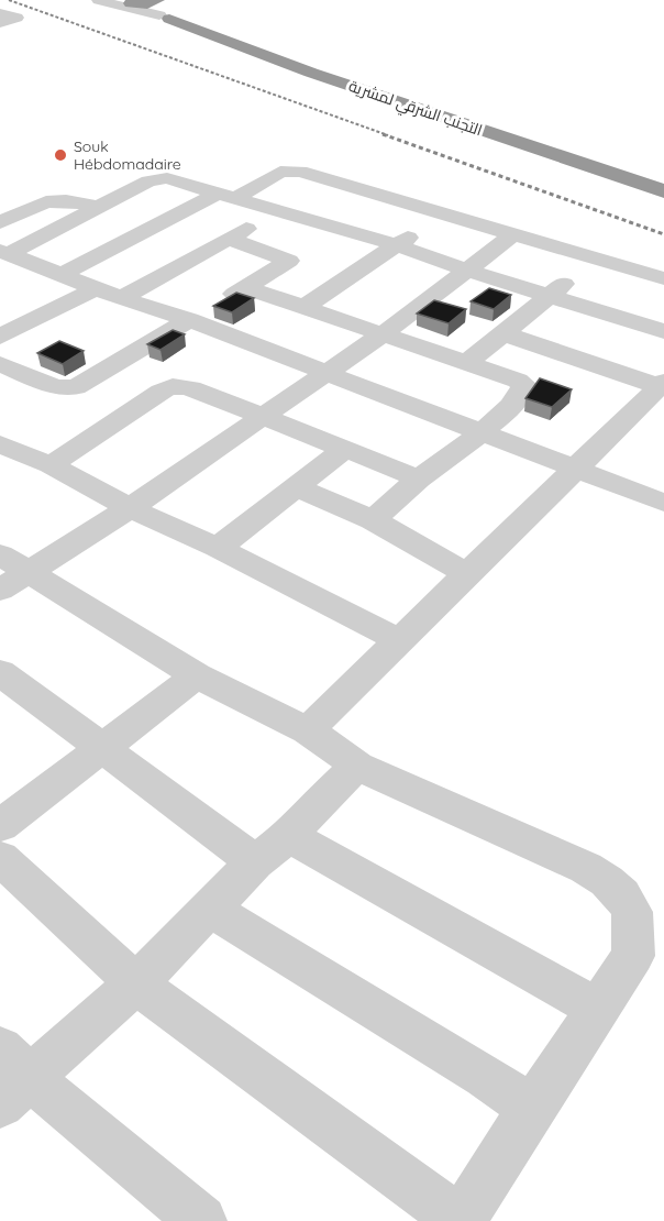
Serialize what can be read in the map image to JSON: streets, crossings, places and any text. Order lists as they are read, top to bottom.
{
  "streets": {
    "highway": ["التجنب الشرقي لمشرية"]
  },
  "places": ["Souk Hébdomadaire"]
}
